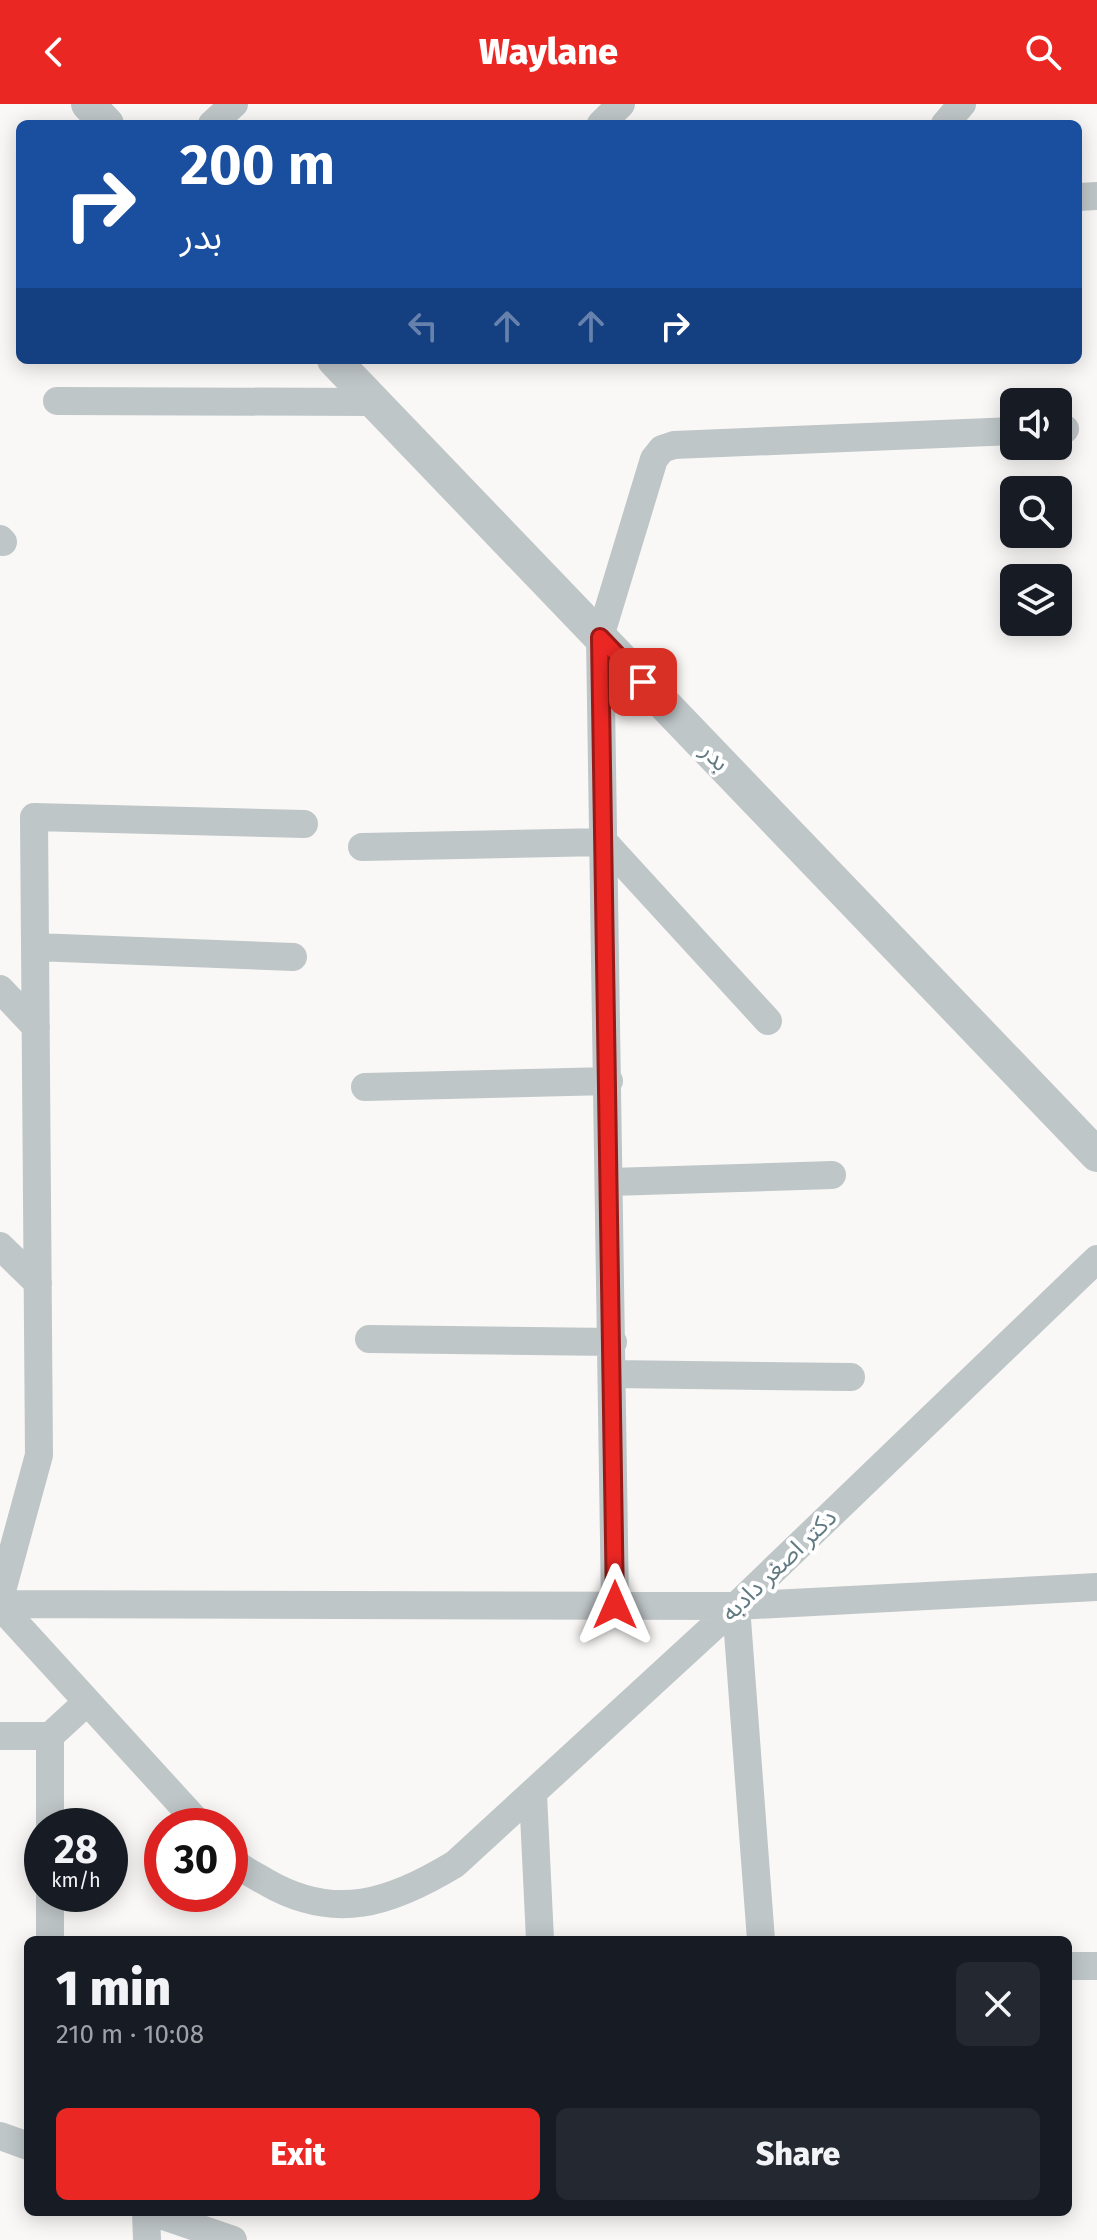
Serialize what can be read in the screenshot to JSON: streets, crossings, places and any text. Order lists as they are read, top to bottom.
{
  "streets": {
    "street": ["بدر", "دکتر اصغر دادبه"]
  },
  "page": {
    "header": "Waylane",
    "turn": ["200 m", "بدر"],
    "speed": "28 km/h",
    "limit": "30",
    "heading": ["1 min", "210 m · 10:08"],
    "buttons": ["Exit", "Share"]
  }
}
